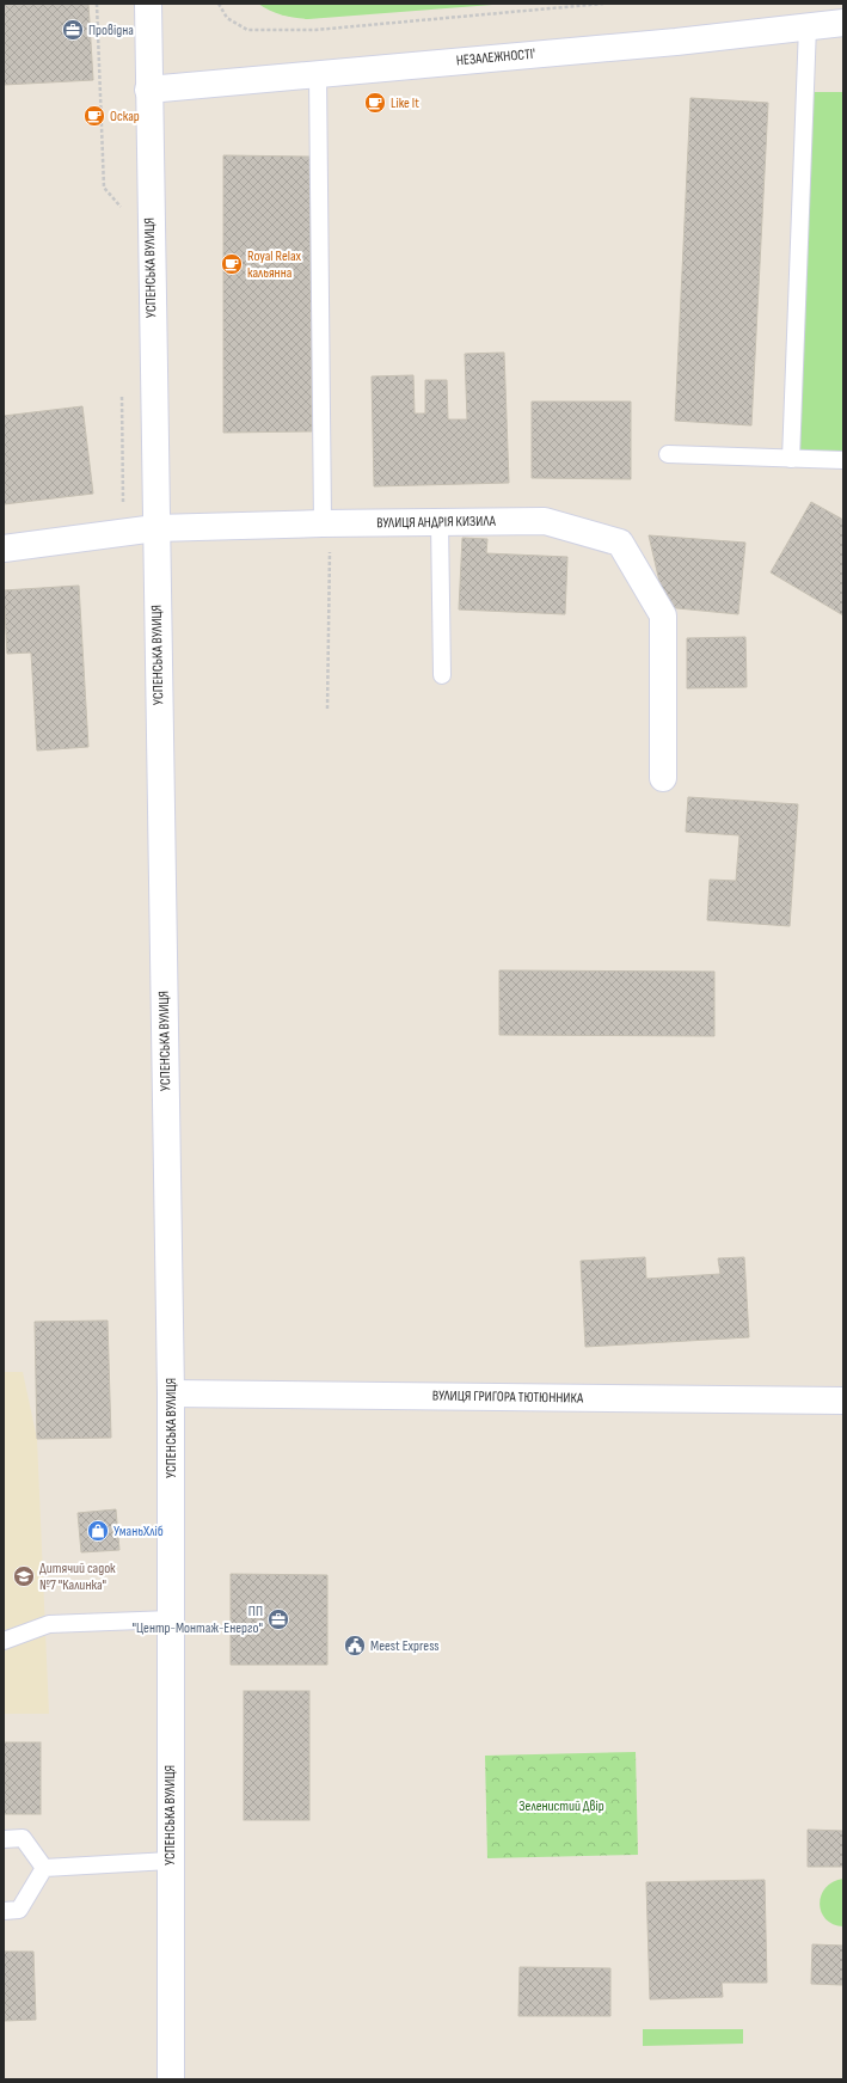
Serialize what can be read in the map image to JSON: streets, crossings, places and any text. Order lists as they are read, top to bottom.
{
  "streets": {
    "street": [
      "НЕЗАЛЕЖНОСТІ'",
      "УСПЕНСЬКА ВУЛИЦЯ",
      "ВУЛИЦЯ АНДРІЯ КИЗИЛА",
      "ВУЛИЦЯ ГРИГОРА ТЮТЮННИКА"
    ]
  },
  "crossings": [
    ["НЕЗАЛЕЖНОСТІ'", "УСПЕНСЬКА ВУЛИЦЯ"],
    ["УСПЕНСЬКА ВУЛИЦЯ", "ВУЛИЦЯ АНДРІЯ КИЗИЛА"],
    ["УСПЕНСЬКА ВУЛИЦЯ", "ВУЛИЦЯ ГРИГОРА ТЮТЮННИКА"]
  ],
  "parks": ["Зеленистий Двір"],
  "places": {
    "office": ["Провідна", "ПП \"Центр-Монтаж-Енерго\""],
    "cafe": ["Like It", "Оскар", "Royal Relax кальянна"],
    "shop": ["УманьХліб"],
    "school or university": ["Дитячий садок №7 \"Калинка\""],
    "public building": ["Meest Express"]
  }
}
